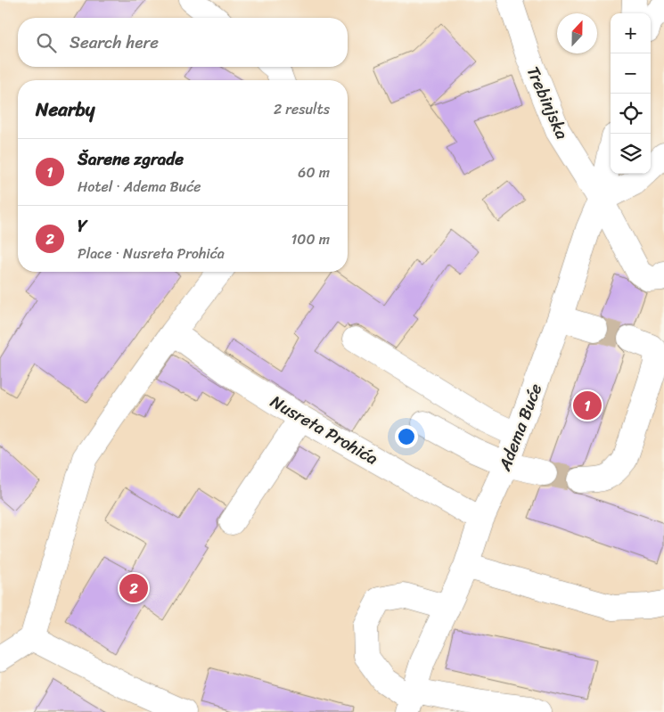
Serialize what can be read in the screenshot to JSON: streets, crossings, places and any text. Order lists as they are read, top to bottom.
{
  "streets": {
    "street": ["Trebinjska", "Adema Buće", "Nusreta Prohića"]
  },
  "crossings": [
    ["Trebinjska", "Adema Buće"],
    ["Adema Buće", "Nusreta Prohića"]
  ],
  "north": "top",
  "page": {
    "map_buttons": ["+", "−"],
    "search": "Search here",
    "heading": ["Nearby", "2 results"],
    "list": [
      {
        "mark": "1",
        "name": "Šarene zgrade",
        "note": "Hotel · Adema Buće",
        "value": "60 m"
      },
      {
        "mark": "2",
        "name": "Y",
        "note": "Place · Nusreta Prohića",
        "value": "100 m"
      }
    ],
    "pins": ["1", "2"]
  }
}
